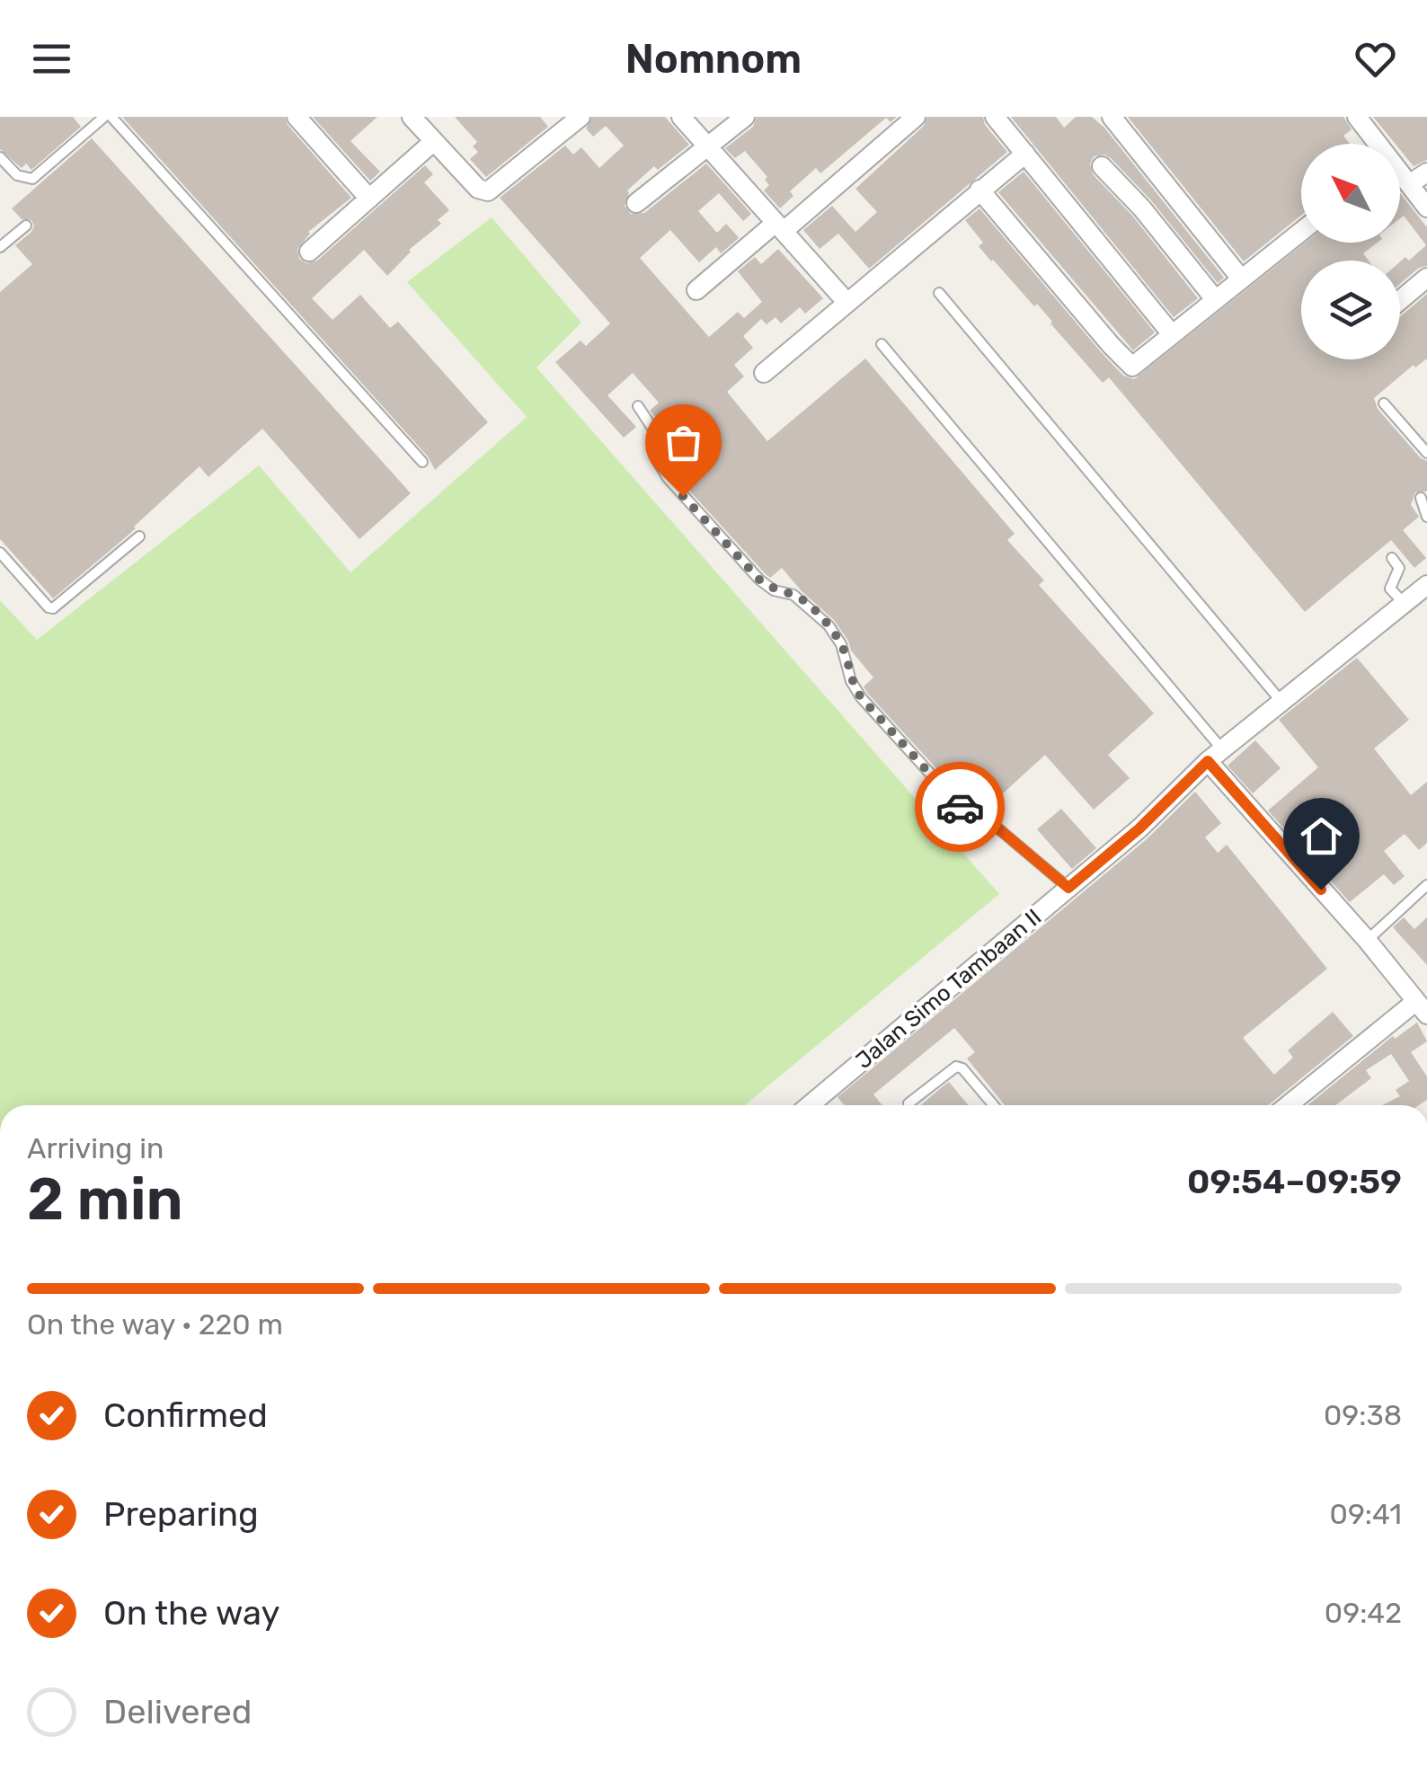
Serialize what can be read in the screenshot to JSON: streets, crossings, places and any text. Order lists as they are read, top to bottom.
{
  "streets": {
    "street": ["Jalan Simo Tambaan II"]
  },
  "north": "top left",
  "page": {
    "header": "Nomnom",
    "heading": ["2 min", "Arriving in", "09:54–09:59"],
    "bar": "On the way · 220 m",
    "list": [
      ["Confirmed", "09:38"],
      ["Preparing", "09:41"],
      ["On the way", "09:42"],
      "Delivered"
    ]
  }
}
